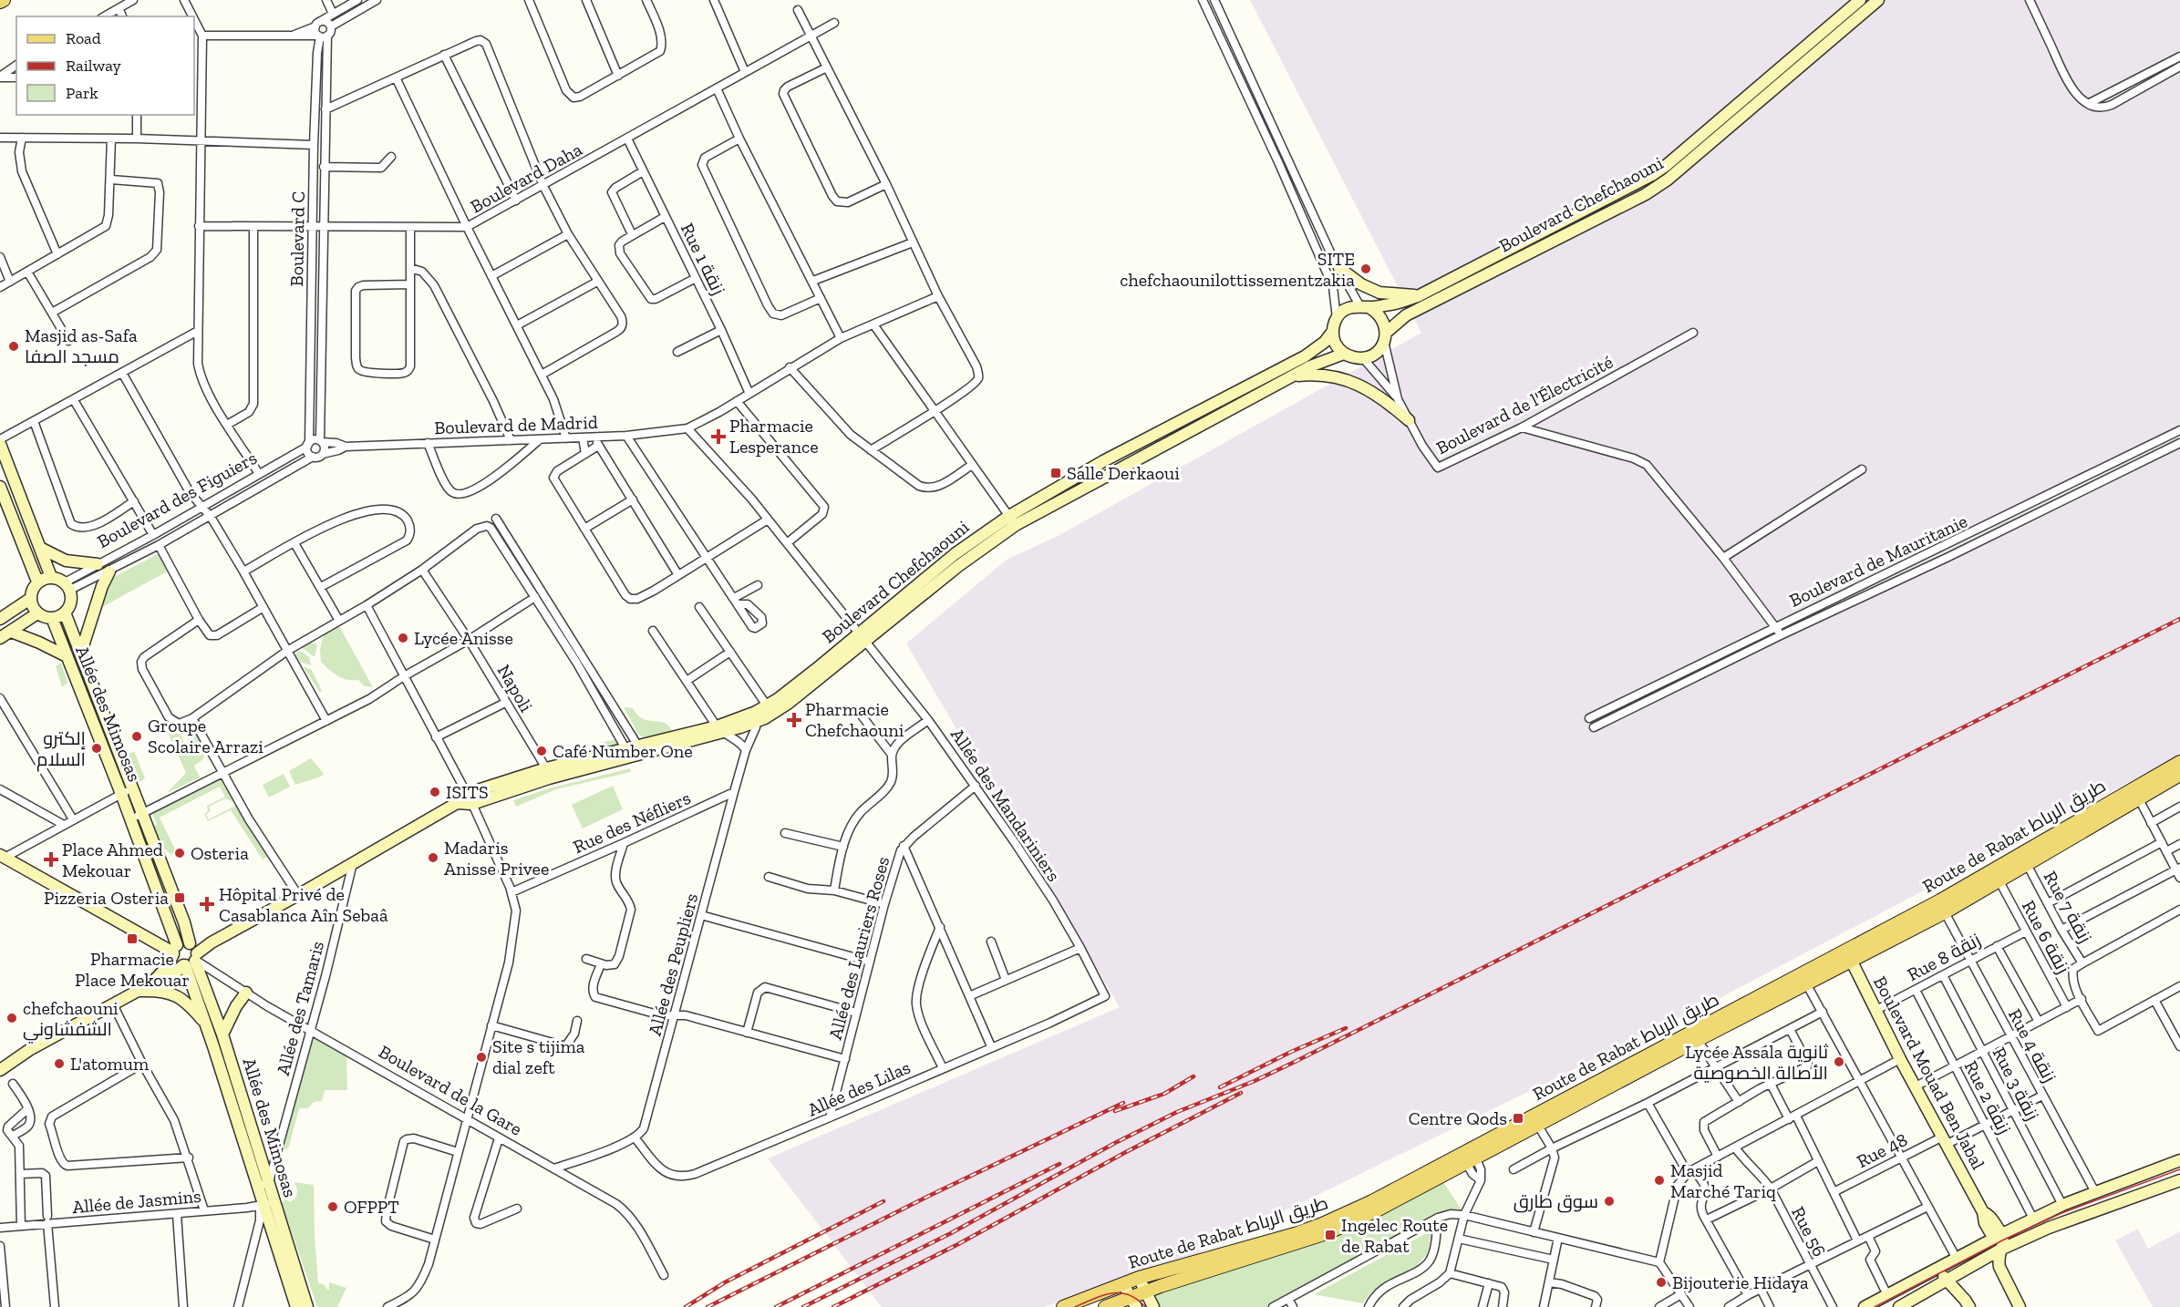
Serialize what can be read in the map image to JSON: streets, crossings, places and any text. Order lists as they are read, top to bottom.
{
  "streets": {
    "main road": ["Route de Rabat طريق الرباط"],
    "street": [
      "Boulevard Daha",
      "Boulevard Chefchaouni",
      "Boulevard C",
      "Rue 1 زنقة",
      "Boulevard de l'Électricité",
      "Boulevard de Madrid",
      "Boulevard des Figuiers",
      "Boulevard de Mauritanie",
      "Napoli",
      "Allée des Mimosas",
      "Allée des Mandariniers",
      "Rue des Néfliers",
      "Rue 7 زنقة",
      "Rue 6 زنقة",
      "Allée des Lauriers Roses",
      "Rue 8 زنقة",
      "Allée des Peupliers",
      "Allée des Tamaris",
      "Rue 4 زنقة",
      "Boulevard Mouad Ben Jabal",
      "Rue 3 زنقة",
      "Allée des Lilas",
      "Boulevard de la Gare",
      "Rue 2 زنقة",
      "Rue 48",
      "Allée de Jasmins",
      "Rue 56"
    ]
  },
  "crossings": [
    ["Boulevard Daha", "Boulevard C"],
    ["Boulevard Daha", "Rue 1 زنقة"],
    ["Boulevard Chefchaouni", "Boulevard de l'Électricité"],
    ["Boulevard Chefchaouni", "Napoli"],
    ["Boulevard Chefchaouni", "Allée des Mimosas"],
    ["Boulevard Chefchaouni", "Allée des Mandariniers"],
    ["Boulevard Chefchaouni", "Allée des Peupliers"],
    ["Boulevard Chefchaouni", "Allée des Tamaris"],
    ["Boulevard Chefchaouni", "Boulevard de la Gare"],
    ["Boulevard C", "Boulevard de Madrid"],
    ["Boulevard C", "Boulevard des Figuiers"],
    ["Rue 1 زنقة", "Boulevard de Madrid"],
    ["Boulevard de Madrid", "Boulevard des Figuiers"],
    ["Boulevard des Figuiers", "Allée des Mimosas"],
    ["Allée des Mimosas", "Allée des Tamaris"],
    ["Allée des Mimosas", "Boulevard de la Gare"],
    ["Allée des Mimosas", "Allée de Jasmins"],
    ["Allée des Mandariniers", "Allée des Lauriers Roses"],
    ["Allée des Mandariniers", "Allée des Lilas"],
    ["Rue des Néfliers", "Allée des Peupliers"],
    ["Route de Rabat طريق الرباط", "Rue 7 زنقة"],
    ["Route de Rabat طريق الرباط", "Rue 6 زنقة"],
    ["Route de Rabat طريق الرباط", "Rue 4 زنقة"],
    ["Route de Rabat طريق الرباط", "Boulevard Mouad Ben Jabal"],
    ["Rue 6 زنقة", "Rue 8 زنقة"],
    ["Allée des Lauriers Roses", "Allée des Lilas"],
    ["Rue 8 زنقة", "Rue 4 زنقة"],
    ["Rue 8 زنقة", "Boulevard Mouad Ben Jabal"],
    ["Rue 8 زنقة", "Rue 3 زنقة"],
    ["Rue 8 زنقة", "Rue 2 زنقة"],
    ["Allée des Peupliers", "Allée des Lilas"],
    ["Allée des Tamaris", "Boulevard de la Gare"],
    ["Rue 4 زنقة", "Rue 48"],
    ["Boulevard Mouad Ben Jabal", "Rue 48"],
    ["Rue 3 زنقة", "Rue 48"],
    ["Rue 2 زنقة", "Rue 48"]
  ],
  "places": {
    "other": [
      "SITE chefchaounilottissementzakia",
      "Masjid as-Safa مسجد الصفا",
      "Lycée Anisse",
      "Groupe Scolaire Arrazi",
      "إلكترو السلام",
      "Café Number One",
      "ISITS",
      "Osteria",
      "Madaris Anisse Privee",
      "chefchaouni الشفشاوني",
      "Site s tijima dial zeft",
      "Lycée Assala ثانوية الأصالة الخصوصية",
      "L'atomum",
      "Masjid Marché Tariq",
      "سوق طارق",
      "OFPPT",
      "Bijouterie Hidaya"
    ],
    "health": [
      "Pharmacie Lesperance",
      "Pharmacie Chefchaouni",
      "Place Ahmed Mekouar",
      "Hôpital Privé de Casablanca Aîn Sebaâ"
    ],
    "transit": [
      "Salle Derkaoui",
      "Pizzeria Osteria",
      "Pharmacie Place Mekouar",
      "Centre Qods",
      "Ingelec Route de Rabat"
    ]
  },
  "legend": ["Road", "Railway", "Park"]
}
